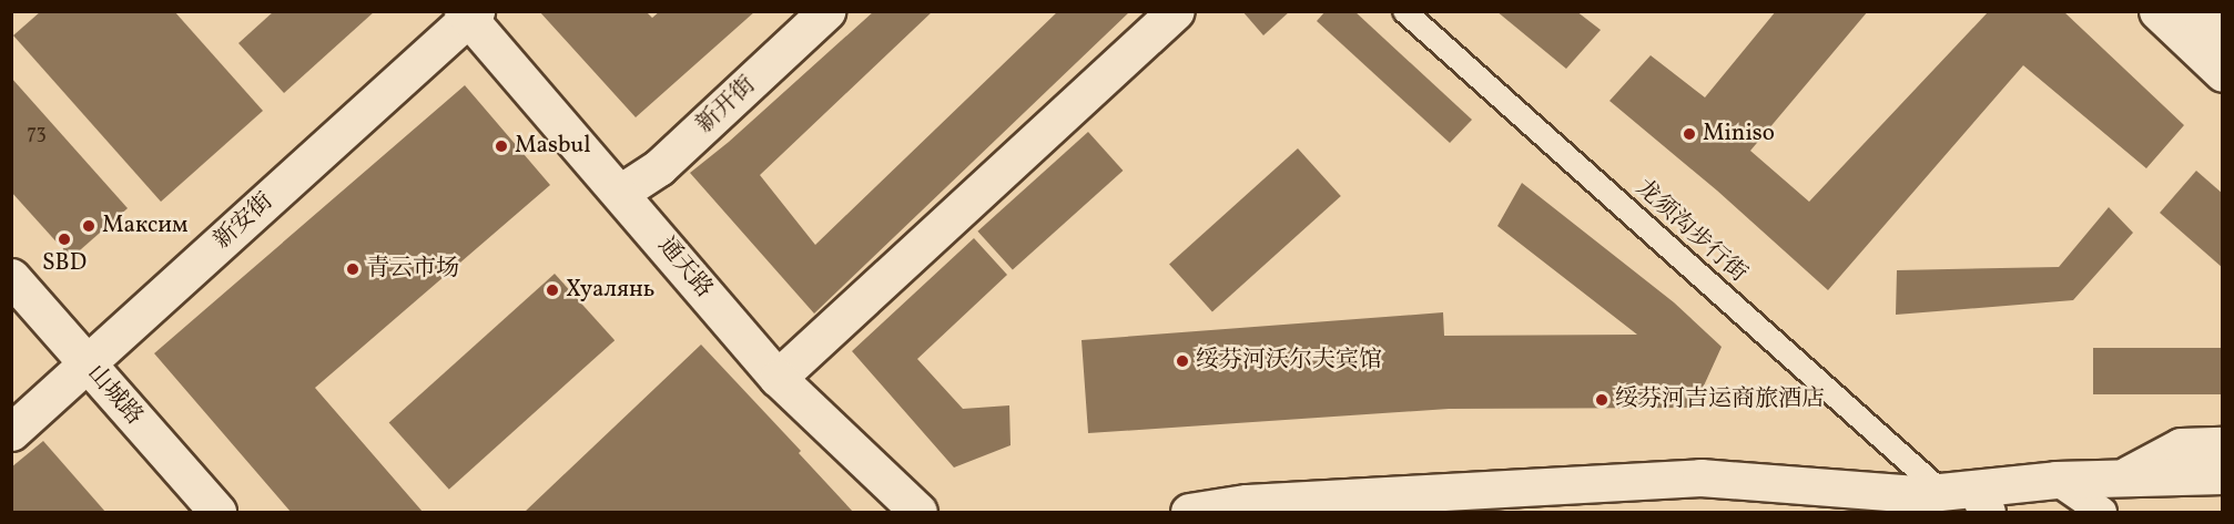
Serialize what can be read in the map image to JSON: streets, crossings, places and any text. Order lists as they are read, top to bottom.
{
  "streets": {
    "main road": [
      "新开街",
      "新安街",
      "通天路",
      "山城路"
    ],
    "street": ["龙须沟步行街"]
  },
  "crossings": [
    ["新开街", "通天路"],
    ["新安街", "通天路"],
    ["新安街", "山城路"]
  ],
  "places": [
    "Miniso",
    "Masbul",
    "Максим",
    "SBD",
    "青云市场",
    "Хуалянь",
    "绥芬河沃尔夫宾馆",
    "绥芬河吉运商旅酒店"
  ],
  "house_numbers": ["73"]
}
